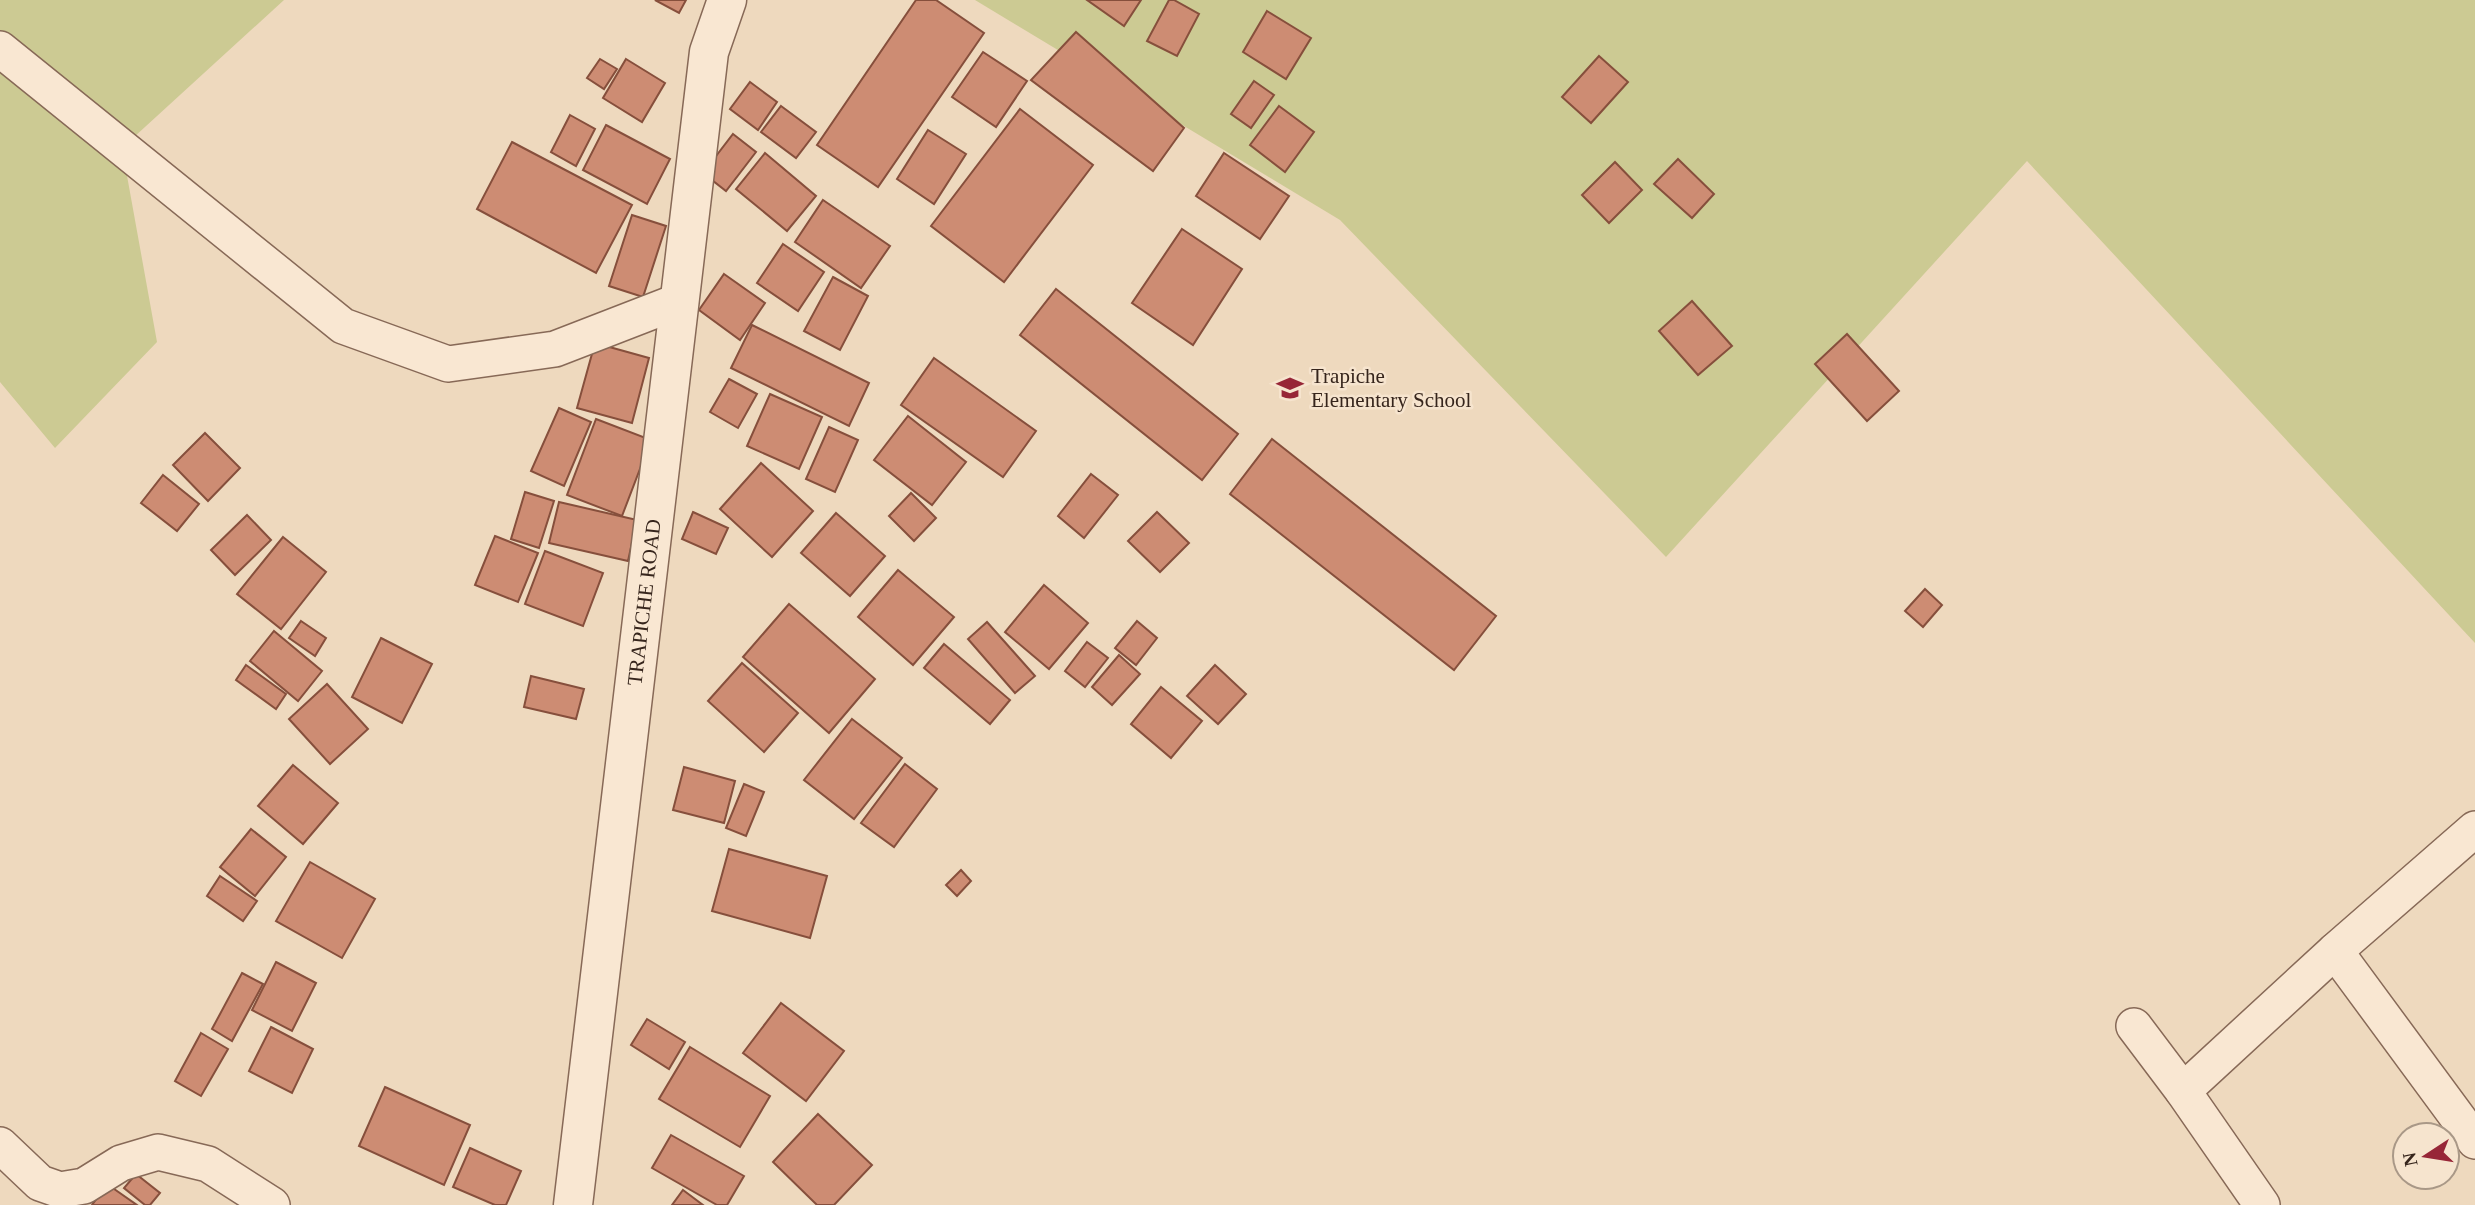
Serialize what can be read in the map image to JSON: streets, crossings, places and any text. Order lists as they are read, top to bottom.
{
  "streets": {
    "street": ["TRAPICHE ROAD"]
  },
  "places": {
    "school or university": ["Trapiche Elementary School"]
  },
  "north": "left"
}
